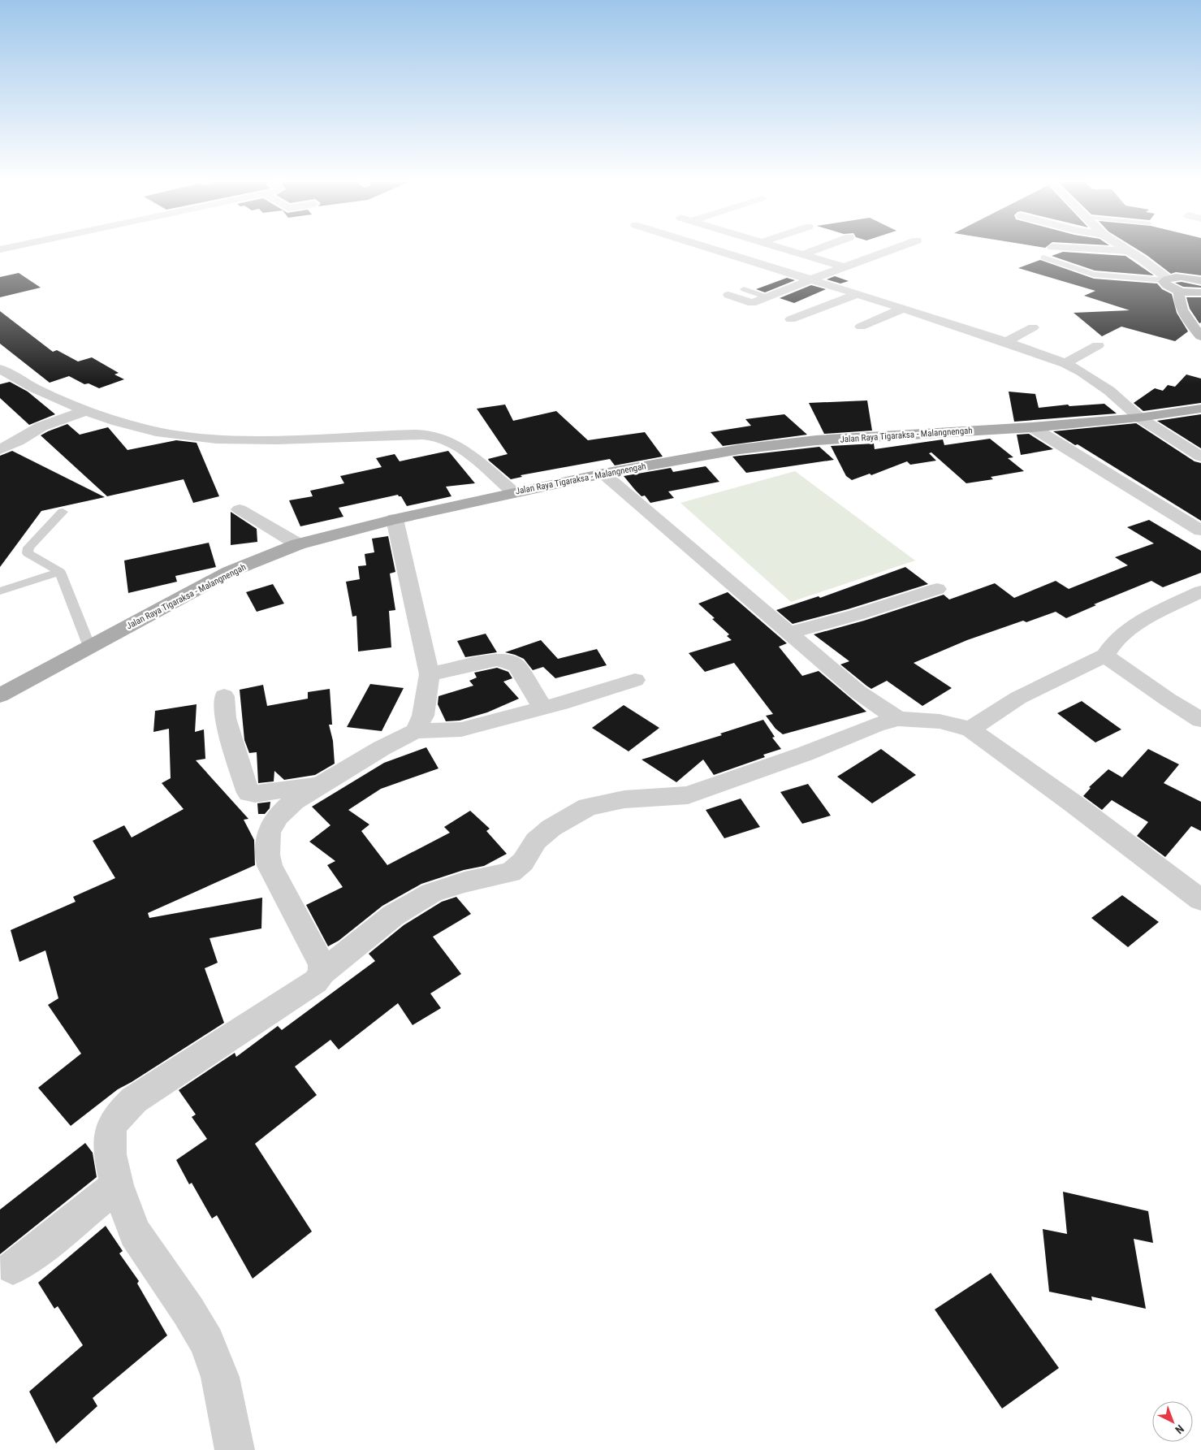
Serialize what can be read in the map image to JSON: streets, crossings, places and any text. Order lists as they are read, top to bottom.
{
  "streets": {
    "main road": ["Jalan Raya Tigaraksa - Malangnengah"]
  },
  "north": "bottom right"
}
